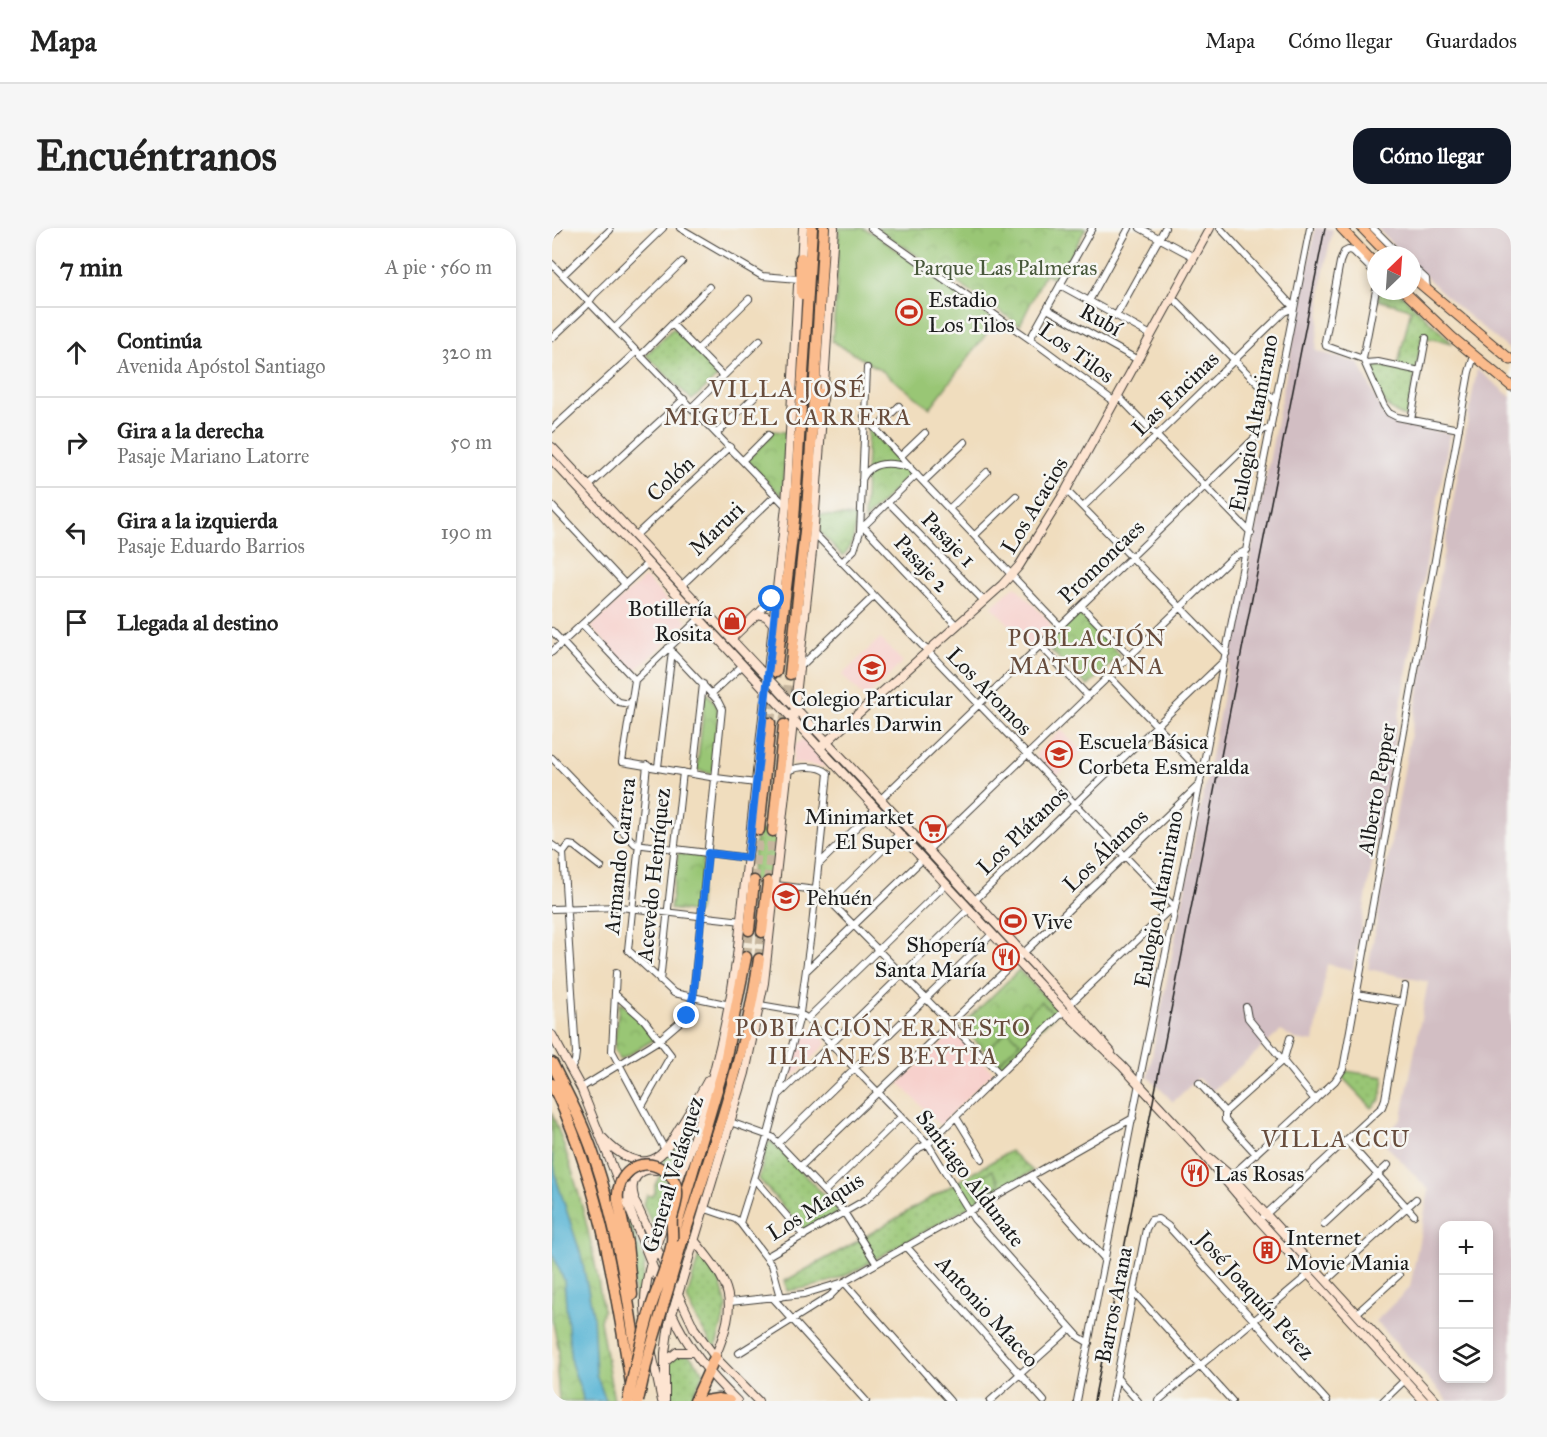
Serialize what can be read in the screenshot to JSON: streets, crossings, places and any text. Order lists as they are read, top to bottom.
{
  "streets": {
    "highway": ["General Velásquez"],
    "main road": ["Los Acacios"],
    "street": [
      "Rubí",
      "Los Tilos",
      "Las Encinas",
      "Eulogio Altamirano",
      "Colón",
      "Maruri",
      "Pasaje 1",
      "Promoncaes",
      "Pasaje 2",
      "Los Aromos",
      "Alberto Pepper",
      "Los Plátanos",
      "Los Álamos",
      "Armando Carrera",
      "Acevedo Henríquez",
      "Santiago Aldunate",
      "Los Maquis",
      "José Joaquín Pérez",
      "Barros Arana",
      "Antonio Maceo"
    ]
  },
  "crossings": [
    ["Rubí", "Los Acacios"],
    ["Los Tilos", "Las Encinas"],
    ["Los Tilos", "Eulogio Altamirano"],
    ["Los Tilos", "Los Acacios"],
    ["Los Tilos", "Promoncaes"],
    ["Las Encinas", "Eulogio Altamirano"],
    ["Eulogio Altamirano", "Promoncaes"],
    ["Eulogio Altamirano", "Los Aromos"],
    ["Eulogio Altamirano", "Los Plátanos"],
    ["Eulogio Altamirano", "Los Álamos"],
    ["Eulogio Altamirano", "Santiago Aldunate"],
    ["Eulogio Altamirano", "Los Maquis"],
    ["Los Acacios", "Pasaje 1"],
    ["Los Acacios", "Pasaje 2"],
    ["Los Acacios", "Los Aromos"],
    ["Promoncaes", "Los Aromos"],
    ["Los Aromos", "Los Plátanos"],
    ["Los Aromos", "Los Álamos"],
    ["Los Aromos", "Los Maquis"],
    ["Los Álamos", "Santiago Aldunate"],
    ["Armando Carrera", "Acevedo Henríquez"],
    ["Santiago Aldunate", "Los Maquis"],
    ["José Joaquín Pérez", "Barros Arana"]
  ],
  "districts": [
    "VILLA JOSÉ MIGUEL CARRERA",
    "POBLACIÓN MATUCANA",
    "POBLACIÓN ERNESTO ILLANES BEYTIA",
    "VILLA CCU"
  ],
  "parks": ["Parque Las Palmeras"],
  "places": {
    "sports": ["Estadio Los Tilos", "Vive"],
    "shop": ["Botillería Rosita"],
    "school or university": ["Colegio Particular Charles Darwin", "Escuela Básica Corbeta Esmeralda", "Pehuén"],
    "supermarket": ["Minimarket El Super"],
    "restaurant": ["Shopería Santa María", "Las Rosas"],
    "building": ["Internet Movie Mania"]
  },
  "north": "top right",
  "page": {
    "header": "Mapa",
    "nav": ["Mapa", "Cómo llegar", "Guardados"],
    "buttons": "Cómo llegar",
    "title": "Encuéntranos",
    "heading": ["7 min", "A pie · 560 m"],
    "list": [
      ["Continúa", "Avenida Apóstol Santiago", "320 m"],
      ["Gira a la derecha", "Pasaje Mariano Latorre", "50 m"],
      ["Gira a la izquierda", "Pasaje Eduardo Barrios", "190 m"],
      "Llegada al destino"
    ],
    "map_buttons": ["+", "−"]
  }
}
